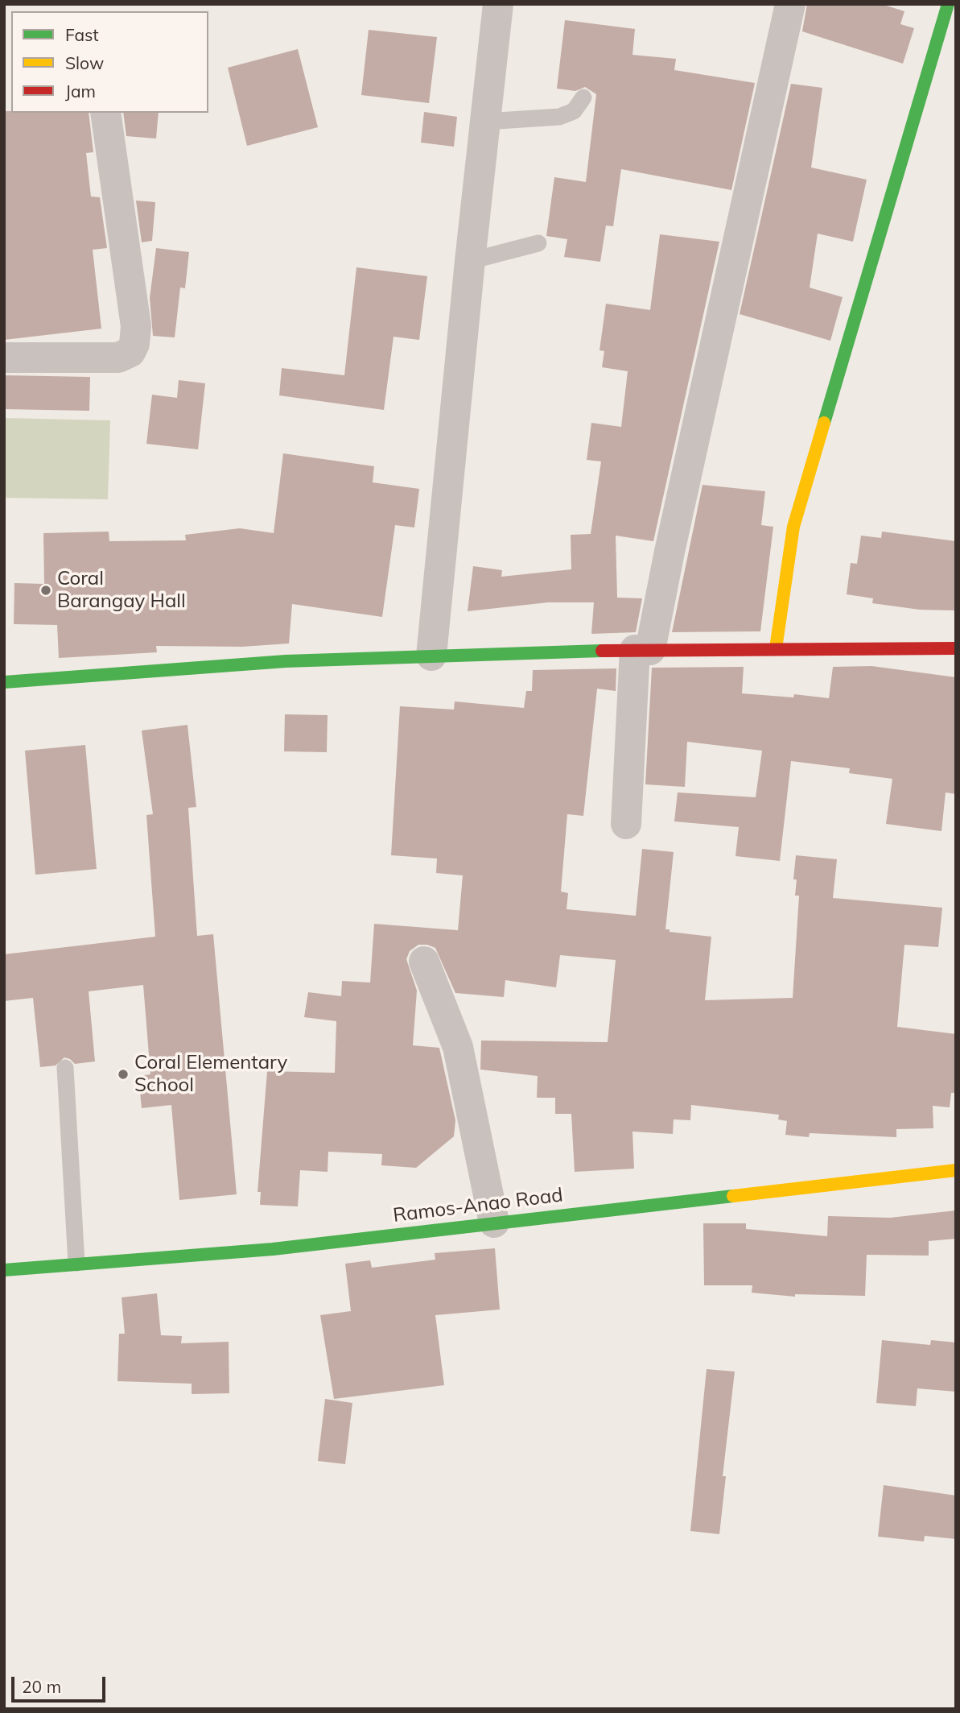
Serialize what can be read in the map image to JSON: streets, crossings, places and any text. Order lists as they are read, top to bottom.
{
  "streets": {
    "street": ["Ramos-Anao Road"]
  },
  "places": ["Coral Barangay Hall", "Coral Elementary School"],
  "legend": ["Fast", "Slow", "Jam"],
  "scale_bar": "20 m"
}
